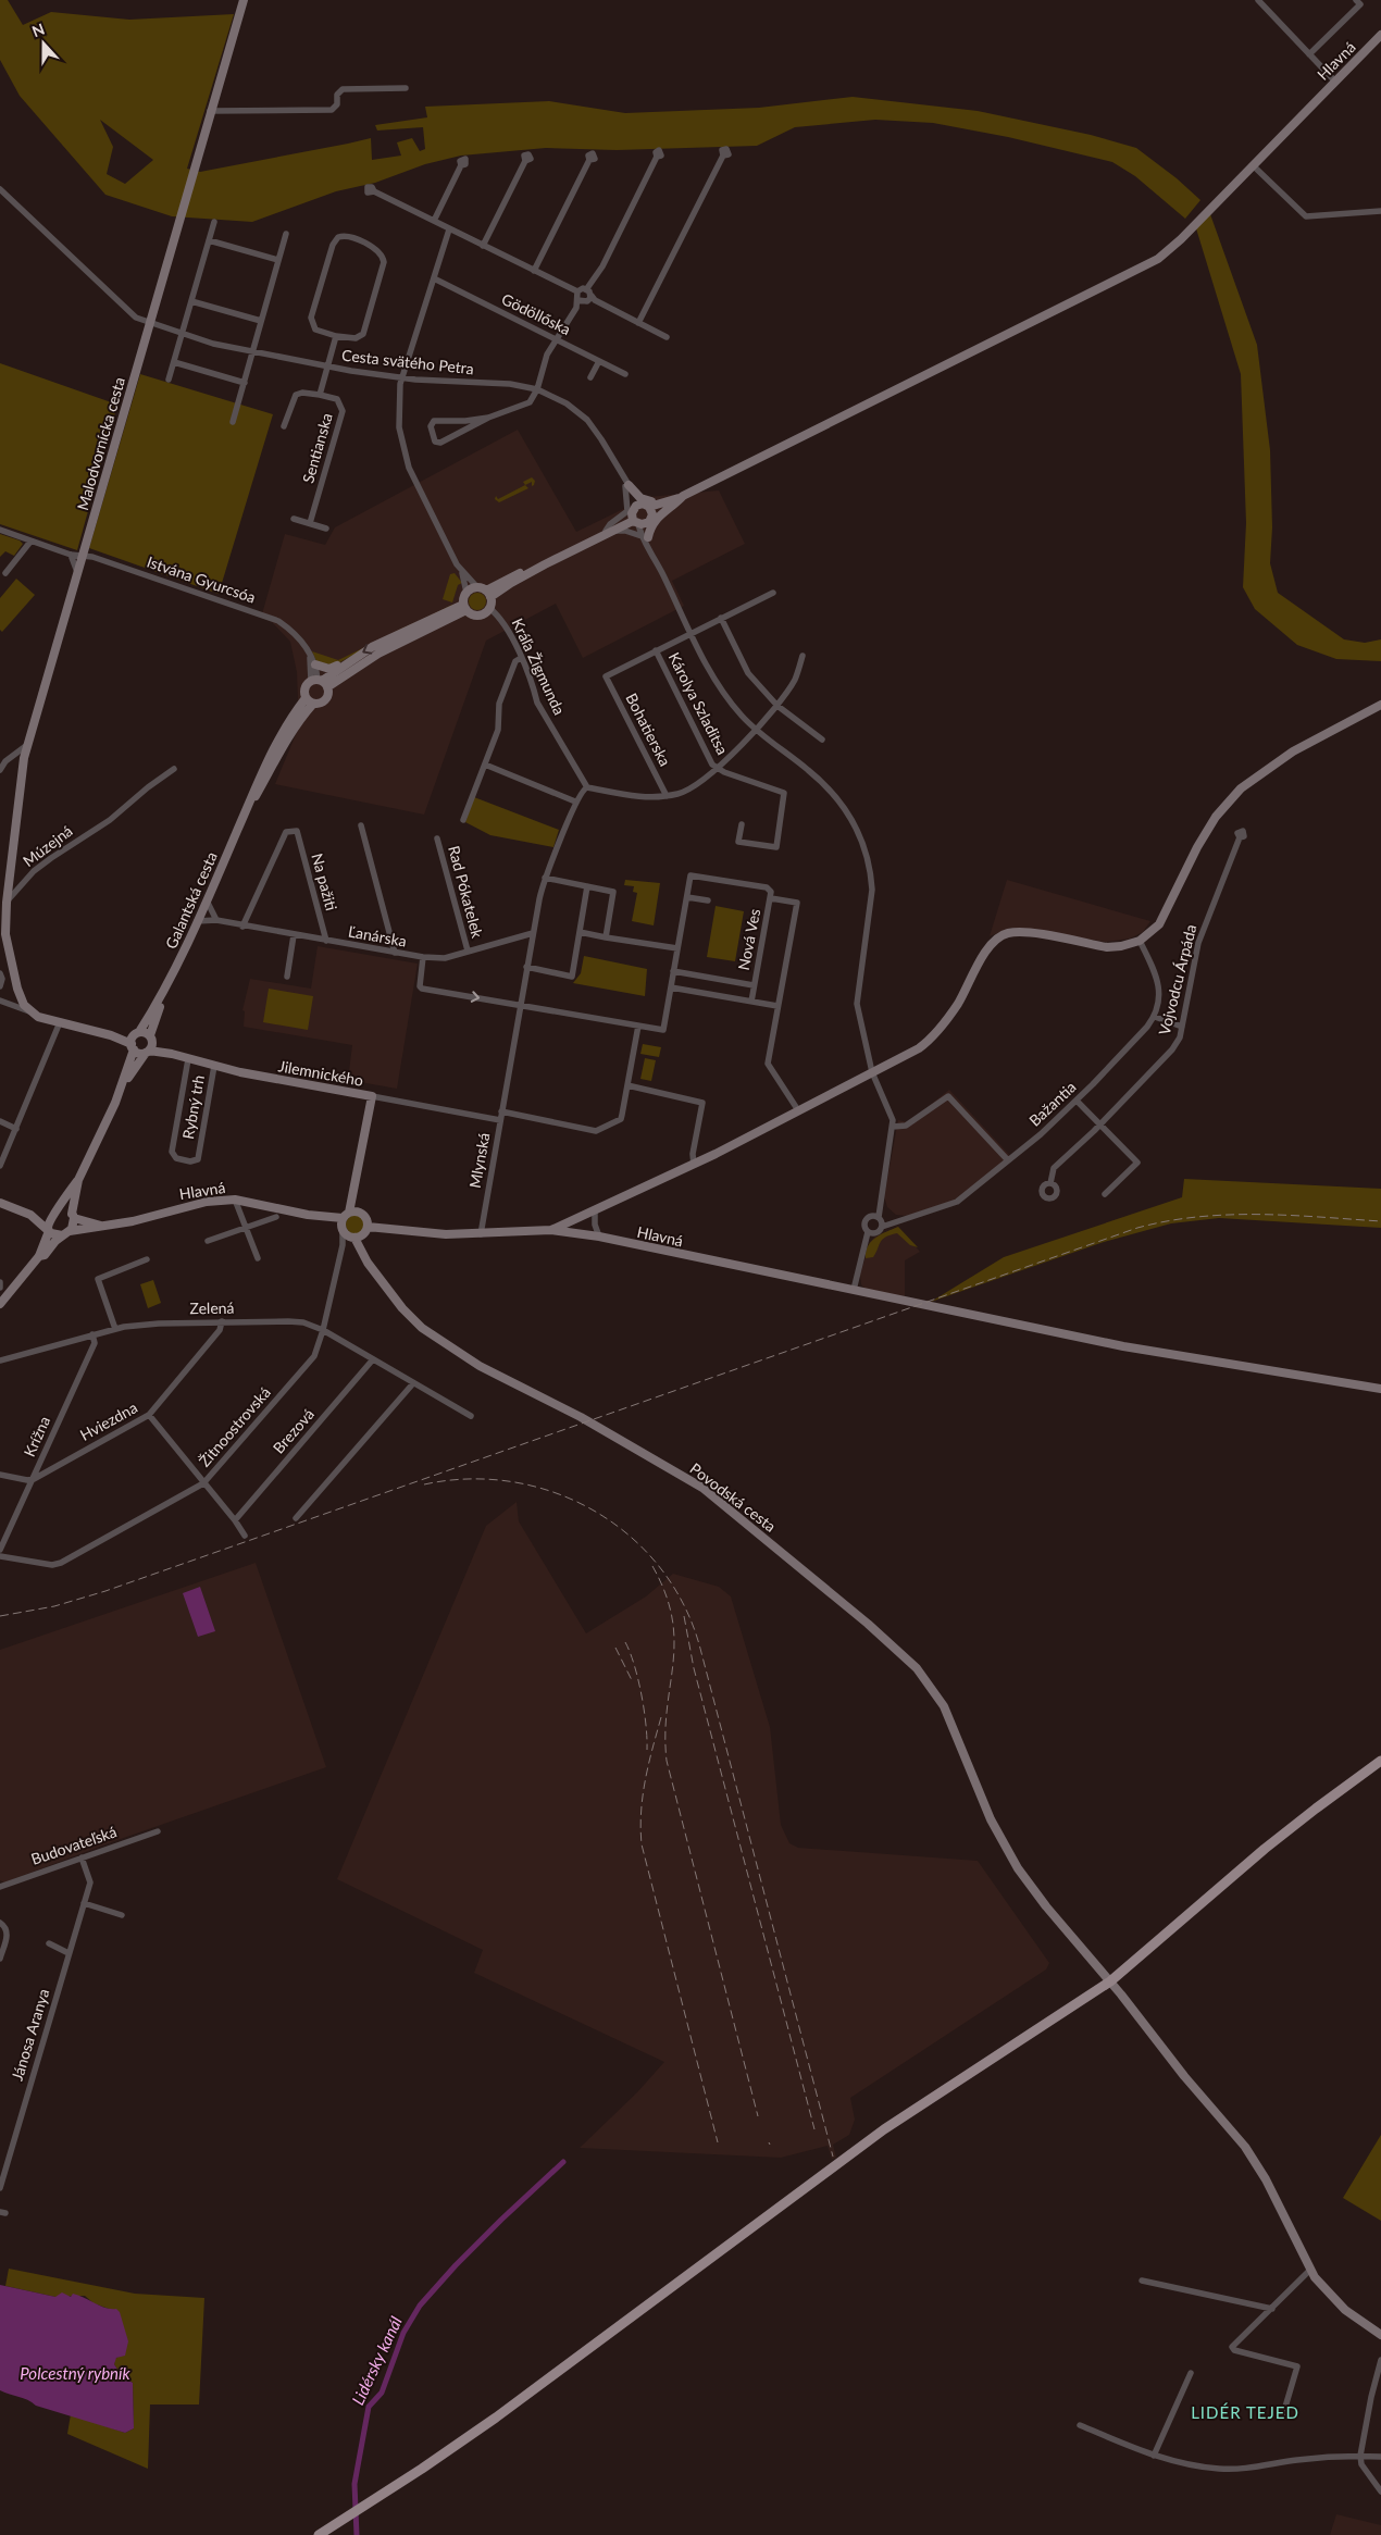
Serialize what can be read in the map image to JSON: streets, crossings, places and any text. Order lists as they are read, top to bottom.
{
  "streets": {
    "street": [
      "Hlavná",
      "Gödöllőska",
      "Cesta svätého Petra",
      "Malodvornícka cesta",
      "Sentianska",
      "Istvána Gyurcsóa",
      "Kráľa Žigmunda",
      "Károlya Szladitsa",
      "Bohatierska",
      "Múzejná",
      "Na pažiti",
      "Rad Pókatelek",
      "Galantská cesta",
      "Ľanárska",
      "Nová Ves",
      "Vojvodcu Árpáda",
      "Jilemnického",
      "Bažantia",
      "Rybný trh",
      "Mlynská",
      "Zelená",
      "Hviezdna",
      "Žitnoostrovská",
      "Brezová",
      "Krížna",
      "Povodská cesta",
      "Budovateľská",
      "Jánosa Aranya"
    ]
  },
  "crossings": [
    ["Hlavná", "Jilemnického"],
    ["Hlavná", "Mlynská"],
    ["Hlavná", "Žitnoostrovská"],
    ["Cesta svätého Petra", "Malodvornícka cesta"],
    ["Cesta svätého Petra", "Sentianska"],
    ["Malodvornícka cesta", "Istvána Gyurcsóa"],
    ["Malodvornícka cesta", "Múzejná"],
    ["Istvána Gyurcsóa", "Galantská cesta"],
    ["Kráľa Žigmunda", "Galantská cesta"],
    ["Károlya Szladitsa", "Bohatierska"],
    ["Na pažiti", "Ľanárska"],
    ["Rad Pókatelek", "Ľanárska"],
    ["Galantská cesta", "Ľanárska"],
    ["Galantská cesta", "Jilemnického"],
    ["Ľanárska", "Nová Ves"],
    ["Jilemnického", "Rybný trh"],
    ["Jilemnického", "Mlynská"],
    ["Jilemnického", "Žitnoostrovská"],
    ["Zelená", "Hviezdna"],
    ["Zelená", "Žitnoostrovská"],
    ["Zelená", "Brezová"],
    ["Zelená", "Krížna"],
    ["Hviezdna", "Krížna"],
    ["Budovateľská", "Jánosa Aranya"]
  ],
  "districts": ["LIDÉR TEJED"],
  "water": ["Lidérsky kanál", "Polcestný rybník"],
  "north": "top"
}
